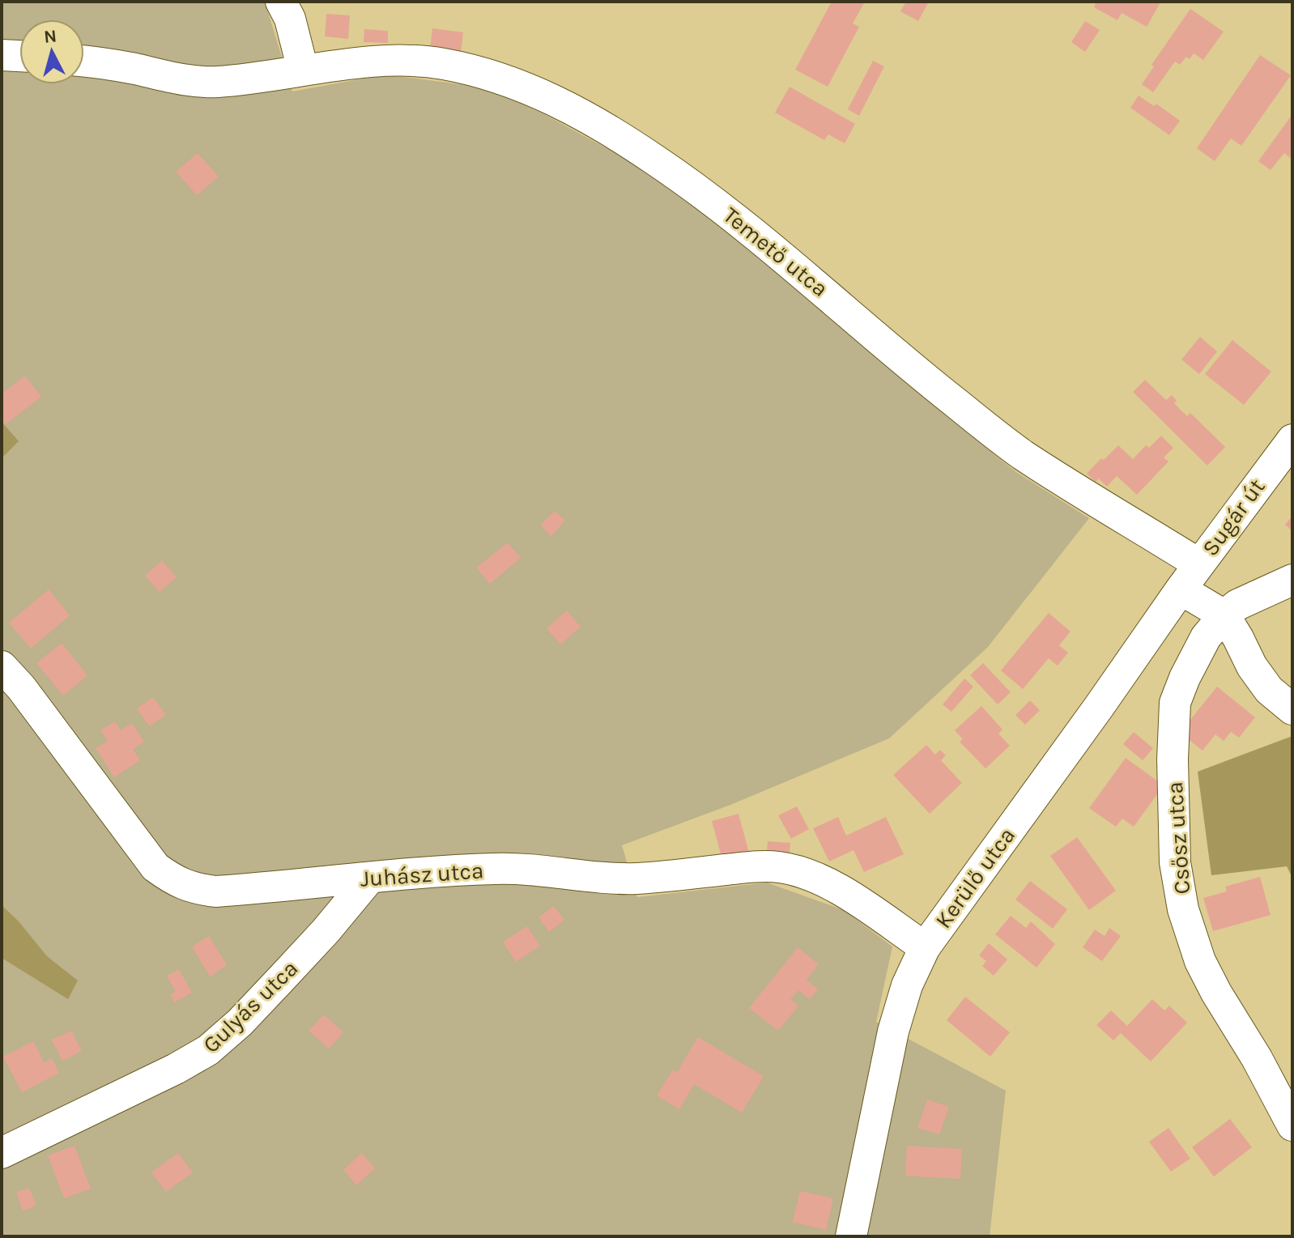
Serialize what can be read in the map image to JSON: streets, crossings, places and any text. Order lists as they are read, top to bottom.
{
  "streets": {
    "street": [
      "Temető utca",
      "Sugár út",
      "Csősz utca",
      "Juhász utca",
      "Kerülő utca",
      "Gulyás utca"
    ]
  },
  "crossings": [
    ["Temető utca", "Sugár út"],
    ["Temető utca", "Kerülő utca"],
    ["Sugár út", "Kerülő utca"],
    ["Juhász utca", "Kerülő utca"],
    ["Juhász utca", "Gulyás utca"]
  ],
  "north": "top"
}
